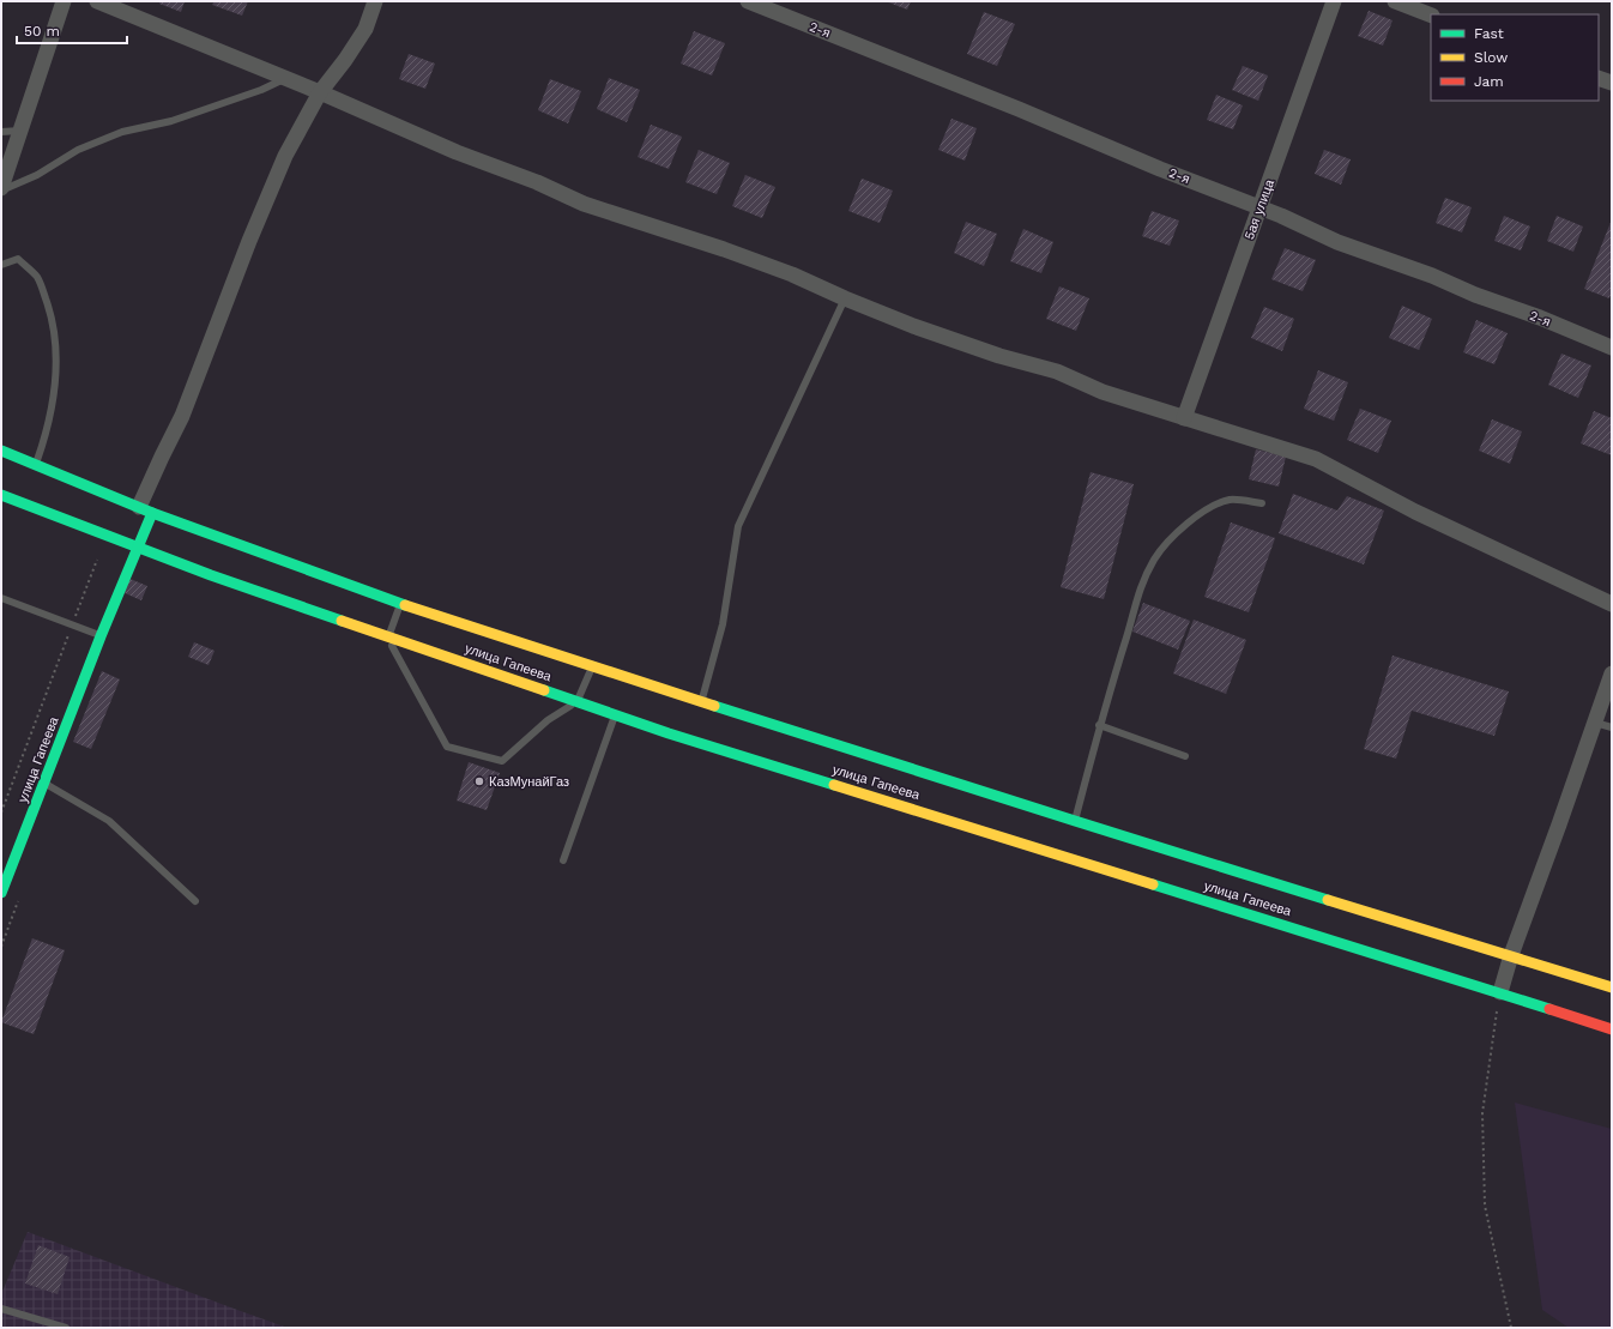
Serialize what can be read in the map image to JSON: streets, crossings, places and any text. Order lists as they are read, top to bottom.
{
  "streets": {
    "main road": ["улица Гапеева"],
    "street": ["2-я", "5ая улица"]
  },
  "crossings": [
    ["2-я", "5ая улица"]
  ],
  "places": ["КазМунайГаз"],
  "legend": ["Fast", "Slow", "Jam"],
  "scale_bar": "50 m"
}
